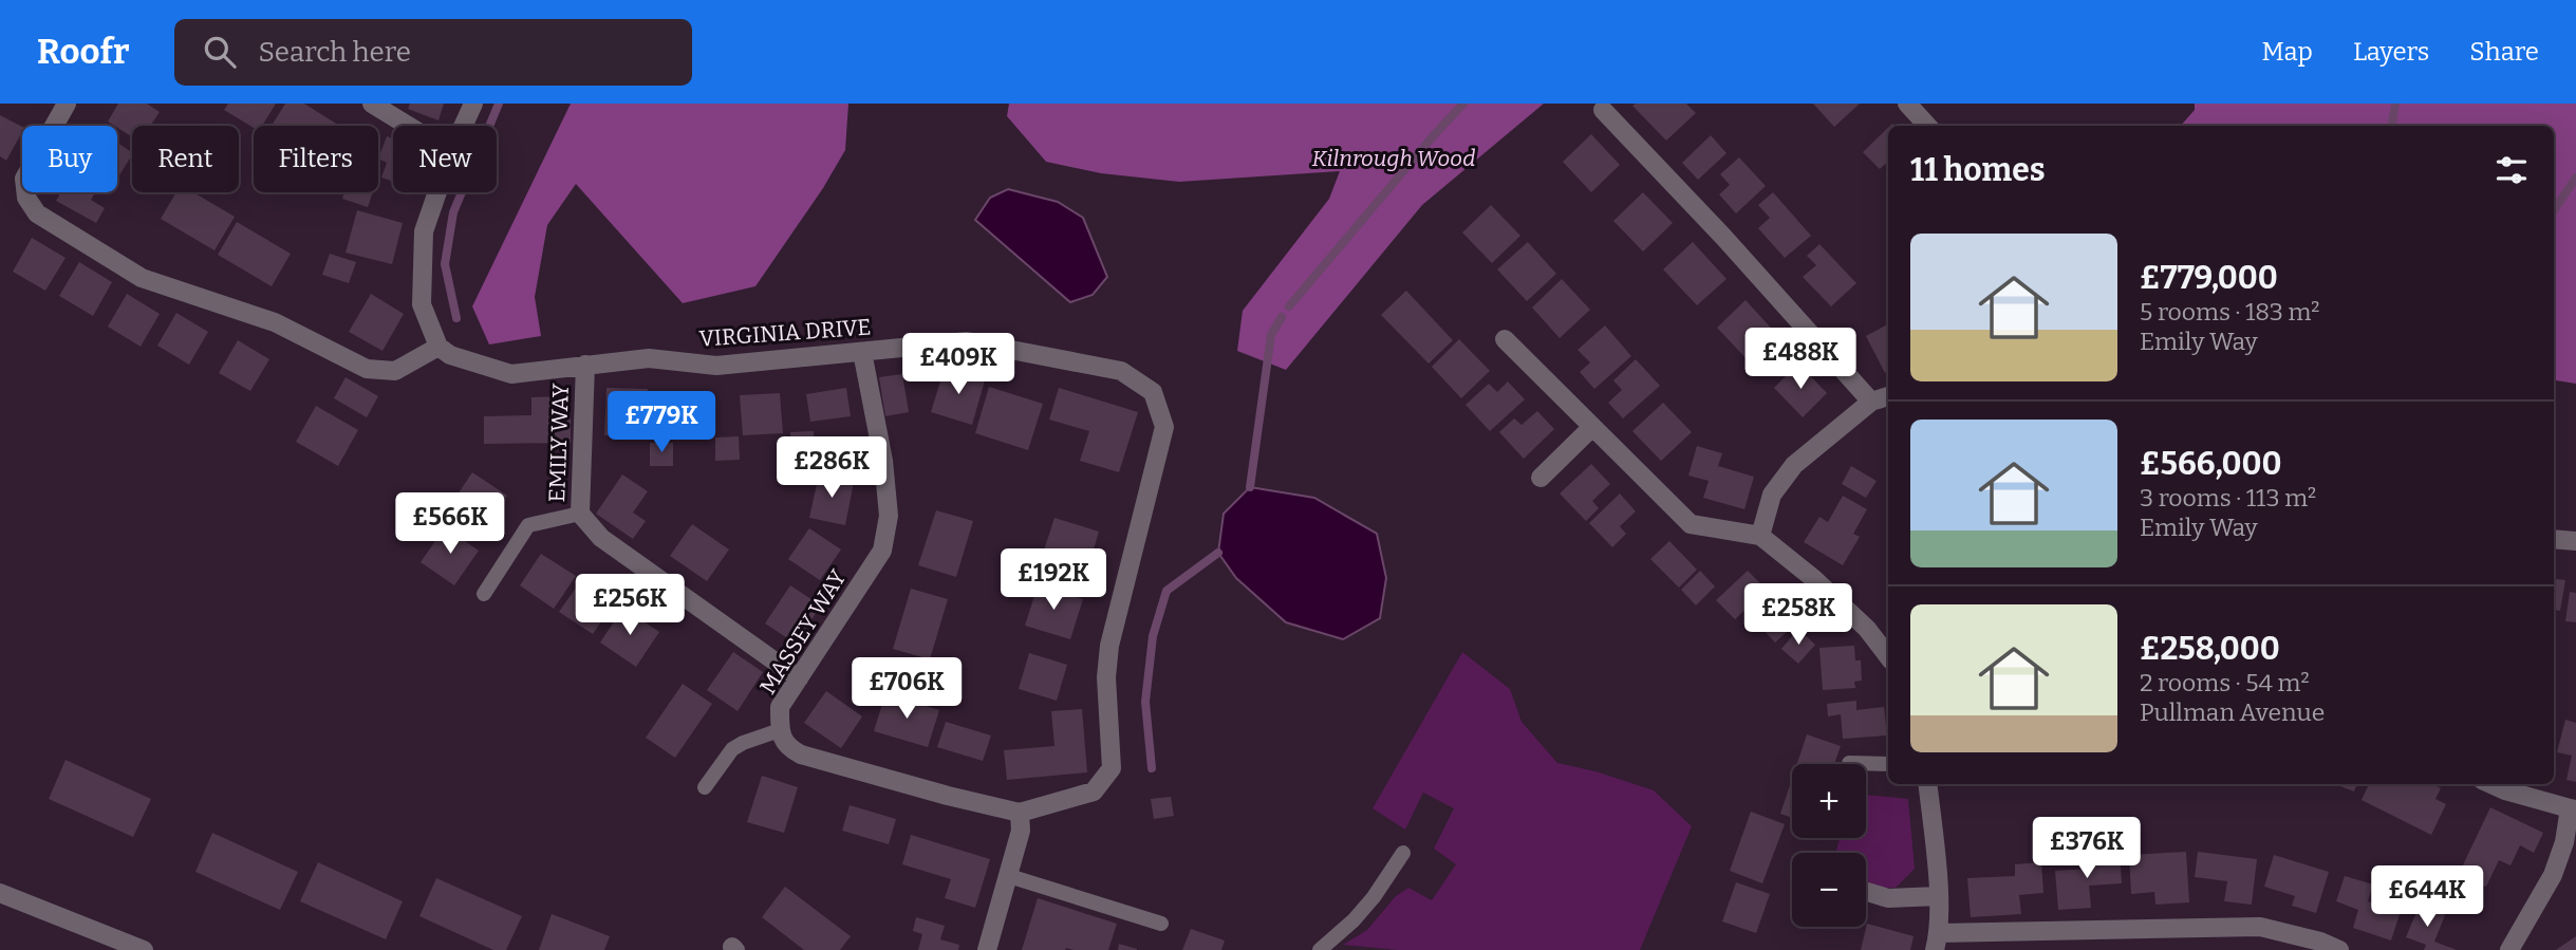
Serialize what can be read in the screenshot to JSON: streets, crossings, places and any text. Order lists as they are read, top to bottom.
{
  "streets": {
    "street": ["VIRGINIA DRIVE", "EMILY WAY", "MASSEY WAY"]
  },
  "crossings": [
    ["VIRGINIA DRIVE", "EMILY WAY"],
    ["VIRGINIA DRIVE", "MASSEY WAY"],
    ["EMILY WAY", "MASSEY WAY"]
  ],
  "parks": ["Kilnrough Wood"],
  "page": {
    "header": "Roofr",
    "search": "Search here",
    "nav": ["Map", "Layers", "Share"],
    "chip": [
      "Buy",
      "Rent",
      "Filters",
      "New"
    ],
    "heading": "11 homes",
    "list": [
      {
        "name": "£779,000",
        "note": "5 rooms · 183 m² · Emily Way"
      },
      {
        "name": "£566,000",
        "note": "3 rooms · 113 m² · Emily Way"
      },
      {
        "name": "£258,000",
        "note": "2 rooms · 54 m² · Pullman Avenue"
      }
    ],
    "price": [
      "£488K",
      "£409K",
      "£779K",
      "£286K",
      "£566K",
      "£192K",
      "£256K",
      "£258K",
      "£706K",
      "£376K",
      "£644K"
    ],
    "map_buttons": ["+", "−"]
  }
}
